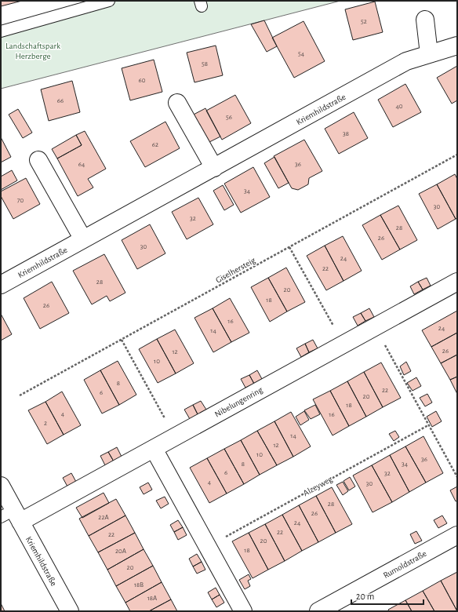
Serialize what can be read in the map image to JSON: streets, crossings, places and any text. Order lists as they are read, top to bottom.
{
  "streets": {
    "street": ["Kriemhildstraße", "Nibelungenring", "Rumoldstraße"],
    "path": ["Giselhersteig", "Alzeyweg"]
  },
  "crossings": [
    ["Kriemhildstraße", "Nibelungenring"]
  ],
  "parks": ["Landschaftspark Herzberge"],
  "house_numbers": [
    "52",
    "54",
    "58",
    "60",
    "66",
    "40",
    "56",
    "38",
    "62",
    "64",
    "36",
    "34",
    "70",
    "30",
    "32",
    "28",
    "26",
    "30",
    "24",
    "22",
    "28",
    "20",
    "18",
    "26",
    "16",
    "24",
    "14",
    "26",
    "12",
    "10",
    "8",
    "22",
    "6",
    "20",
    "18",
    "4",
    "16",
    "2",
    "14",
    "12",
    "10",
    "36",
    "8",
    "34",
    "6",
    "32",
    "4",
    "30",
    "28",
    "26",
    "22A",
    "24",
    "22",
    "22",
    "20",
    "18",
    "20A",
    "20",
    "18B",
    "18A"
  ],
  "scale_bar": "20 m"
}
